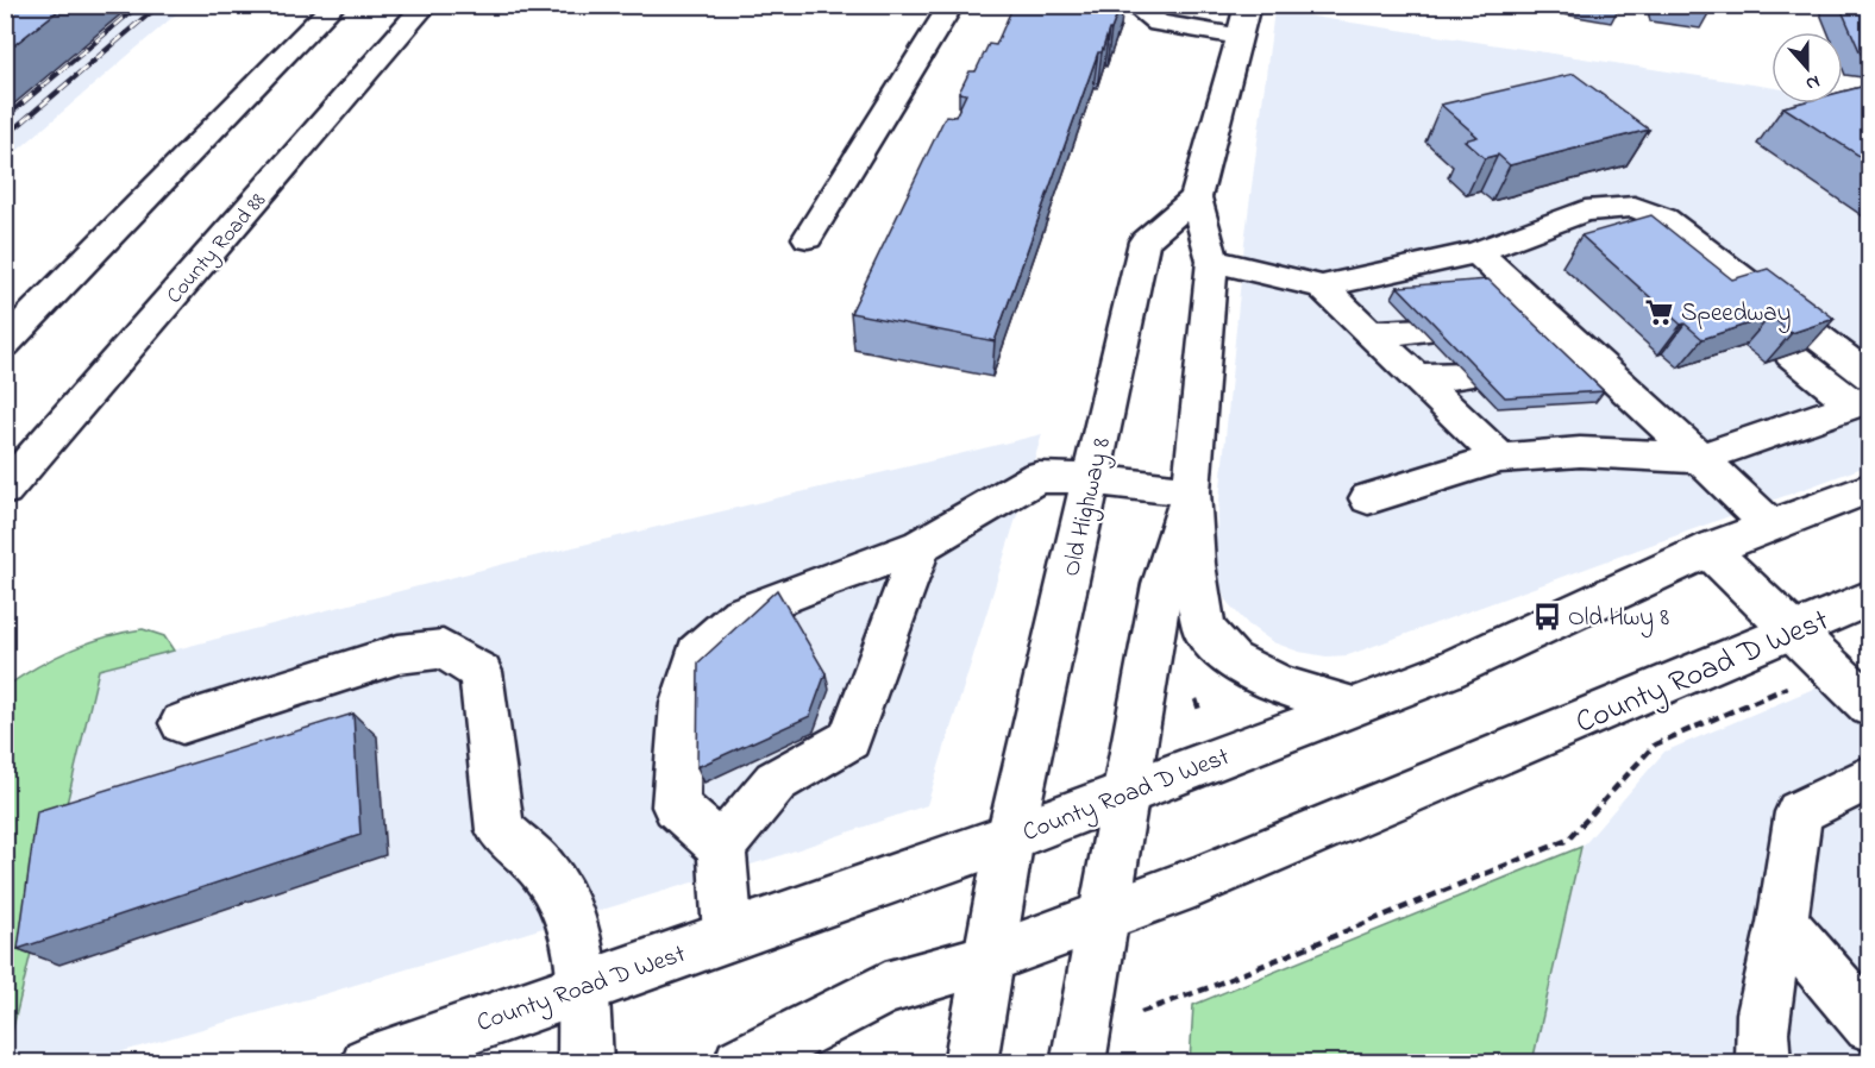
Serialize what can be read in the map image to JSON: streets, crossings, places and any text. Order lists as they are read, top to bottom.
{
  "streets": {
    "main road": ["County Road 88", "Old Highway 8", "County Road D West"]
  },
  "crossings": [
    ["Old Highway 8", "County Road D West"]
  ],
  "places": {
    "supermarket": ["Speedway"],
    "bus stop": ["Old Hwy 8"]
  },
  "north": "bottom"
}
